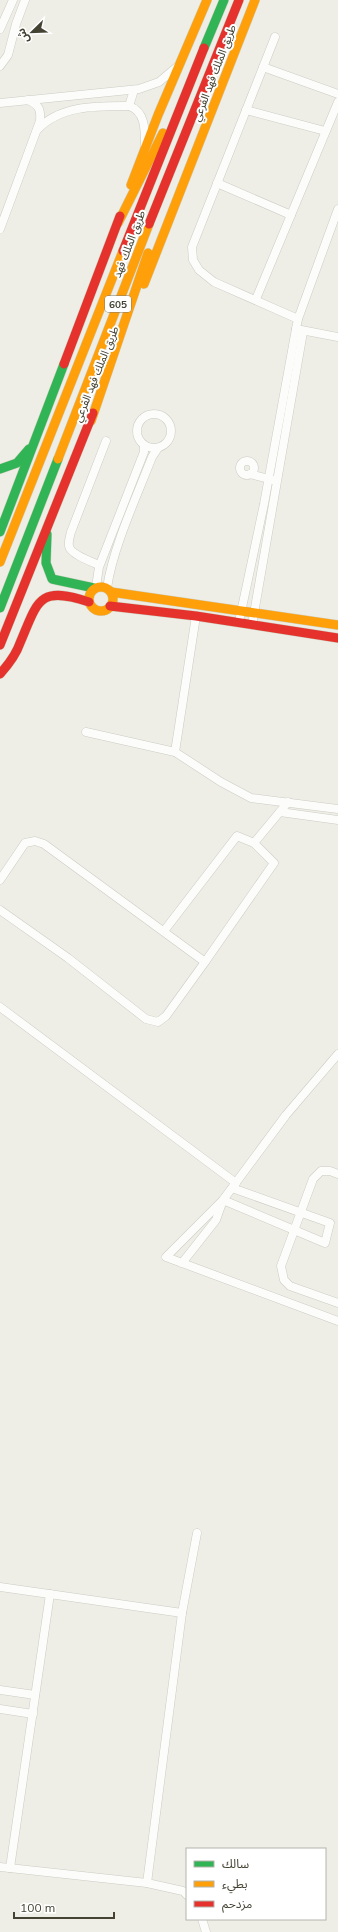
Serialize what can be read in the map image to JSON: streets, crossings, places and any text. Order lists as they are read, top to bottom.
{
  "streets": {
    "main road": ["طريق الملك فهد الفرعي", "طريق الملك فهد", "605"]
  },
  "legend": ["سالك", "بطيء", "مزدحم"],
  "scale_bar": "100 m",
  "north": "bottom left"
}
